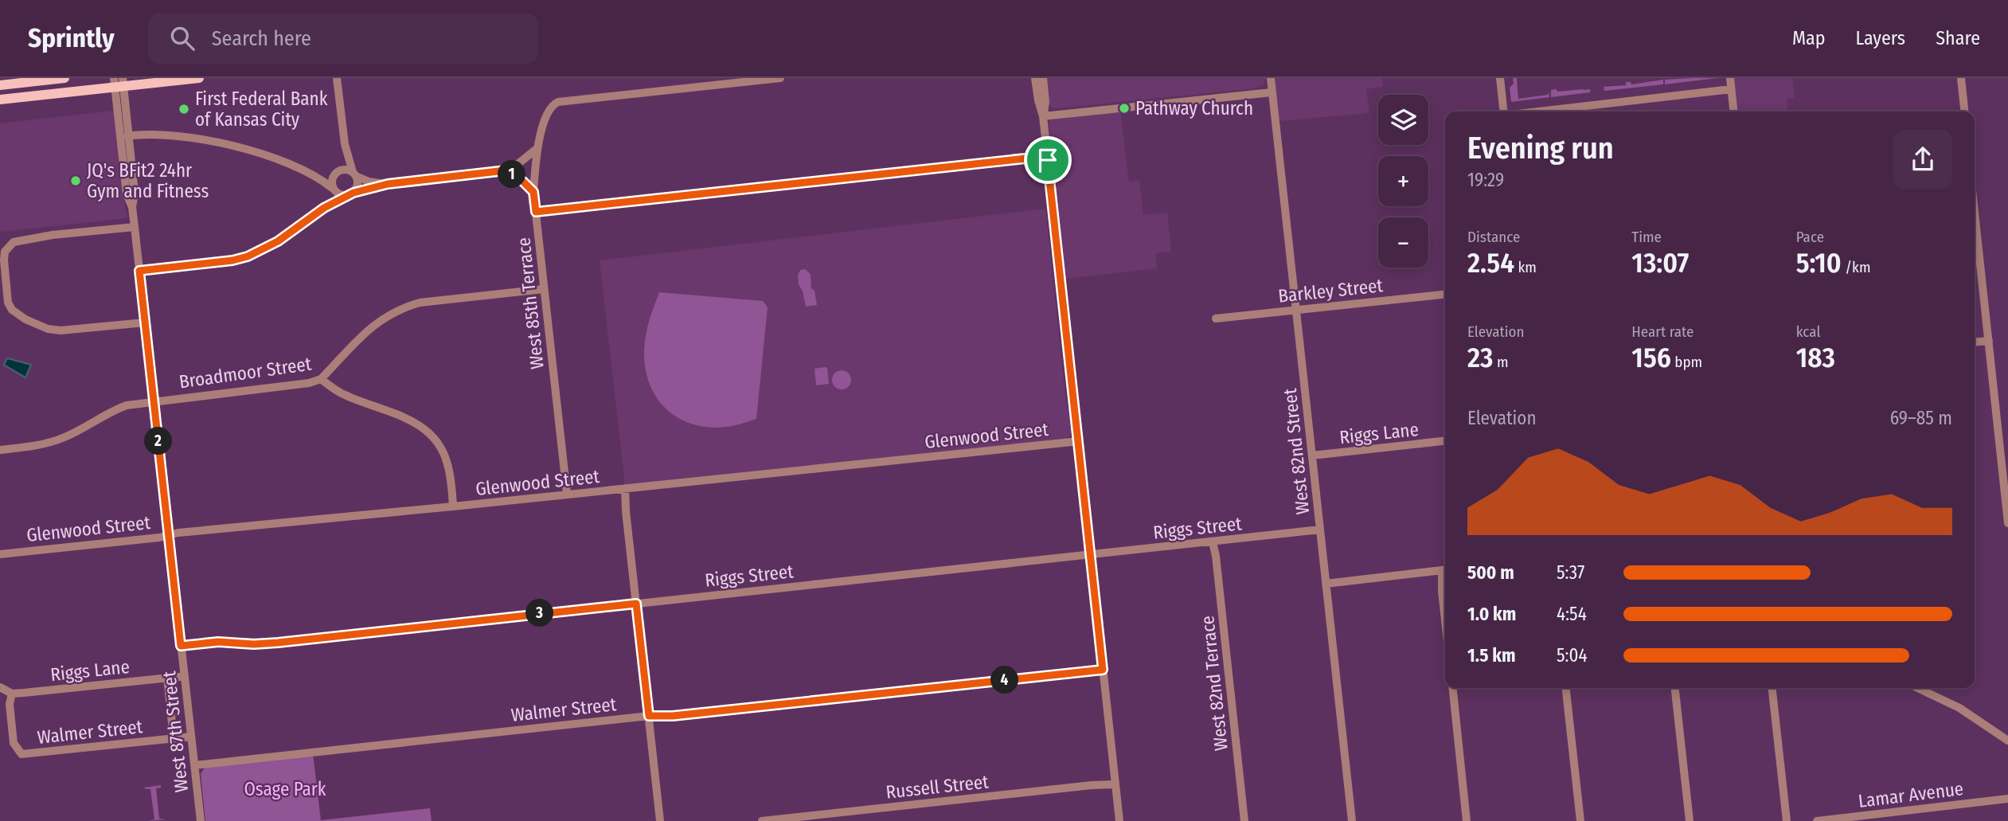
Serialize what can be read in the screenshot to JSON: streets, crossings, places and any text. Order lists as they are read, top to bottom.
{
  "streets": {
    "street": [
      "Barkley Street",
      "West 85th Terrace",
      "Broadmoor Street",
      "Riggs Lane",
      "Glenwood Street",
      "West 82nd Street",
      "Riggs Street",
      "West 82nd Terrace",
      "Walmer Street",
      "West 87th Street",
      "Russell Street",
      "Lamar Avenue"
    ]
  },
  "crossings": [
    ["Barkley Street", "West 82nd Street"],
    ["West 85th Terrace", "Broadmoor Street"],
    ["West 85th Terrace", "Glenwood Street"],
    ["Broadmoor Street", "West 87th Street"],
    ["Riggs Lane", "West 82nd Street"],
    ["Riggs Lane", "Walmer Street"],
    ["Riggs Lane", "West 87th Street"],
    ["Glenwood Street", "West 87th Street"],
    ["West 82nd Street", "Riggs Street"],
    ["Riggs Street", "West 82nd Terrace"],
    ["Riggs Street", "West 87th Street"],
    ["Walmer Street", "West 87th Street"]
  ],
  "parks": ["Osage Park"],
  "places": ["Pathway Church", "First Federal Bank of Kansas City", "JQ's BFit2 24hr Gym and Fitness"],
  "page": {
    "header": "Sprintly",
    "search": "Search here",
    "nav": ["Map", "Layers", "Share"],
    "map_buttons": ["+", "−"],
    "heading": ["Evening run", "19:29"],
    "pins": [
      "1",
      "2",
      "3",
      "4"
    ],
    "stats": [
      ["Distance", "2.54 km"],
      ["Time", "13:07"],
      ["Pace", "5:10 /km"],
      ["Elevation", "23 m"],
      ["Heart rate", "156 bpm"],
      ["kcal", "183"]
    ],
    "chart": ["Elevation", "69–85 m"],
    "list": [
      {
        "name": "500 m",
        "note": "5:37"
      },
      {
        "name": "1.0 km",
        "note": "4:54"
      },
      {
        "name": "1.5 km",
        "note": "5:04"
      }
    ]
  }
}
